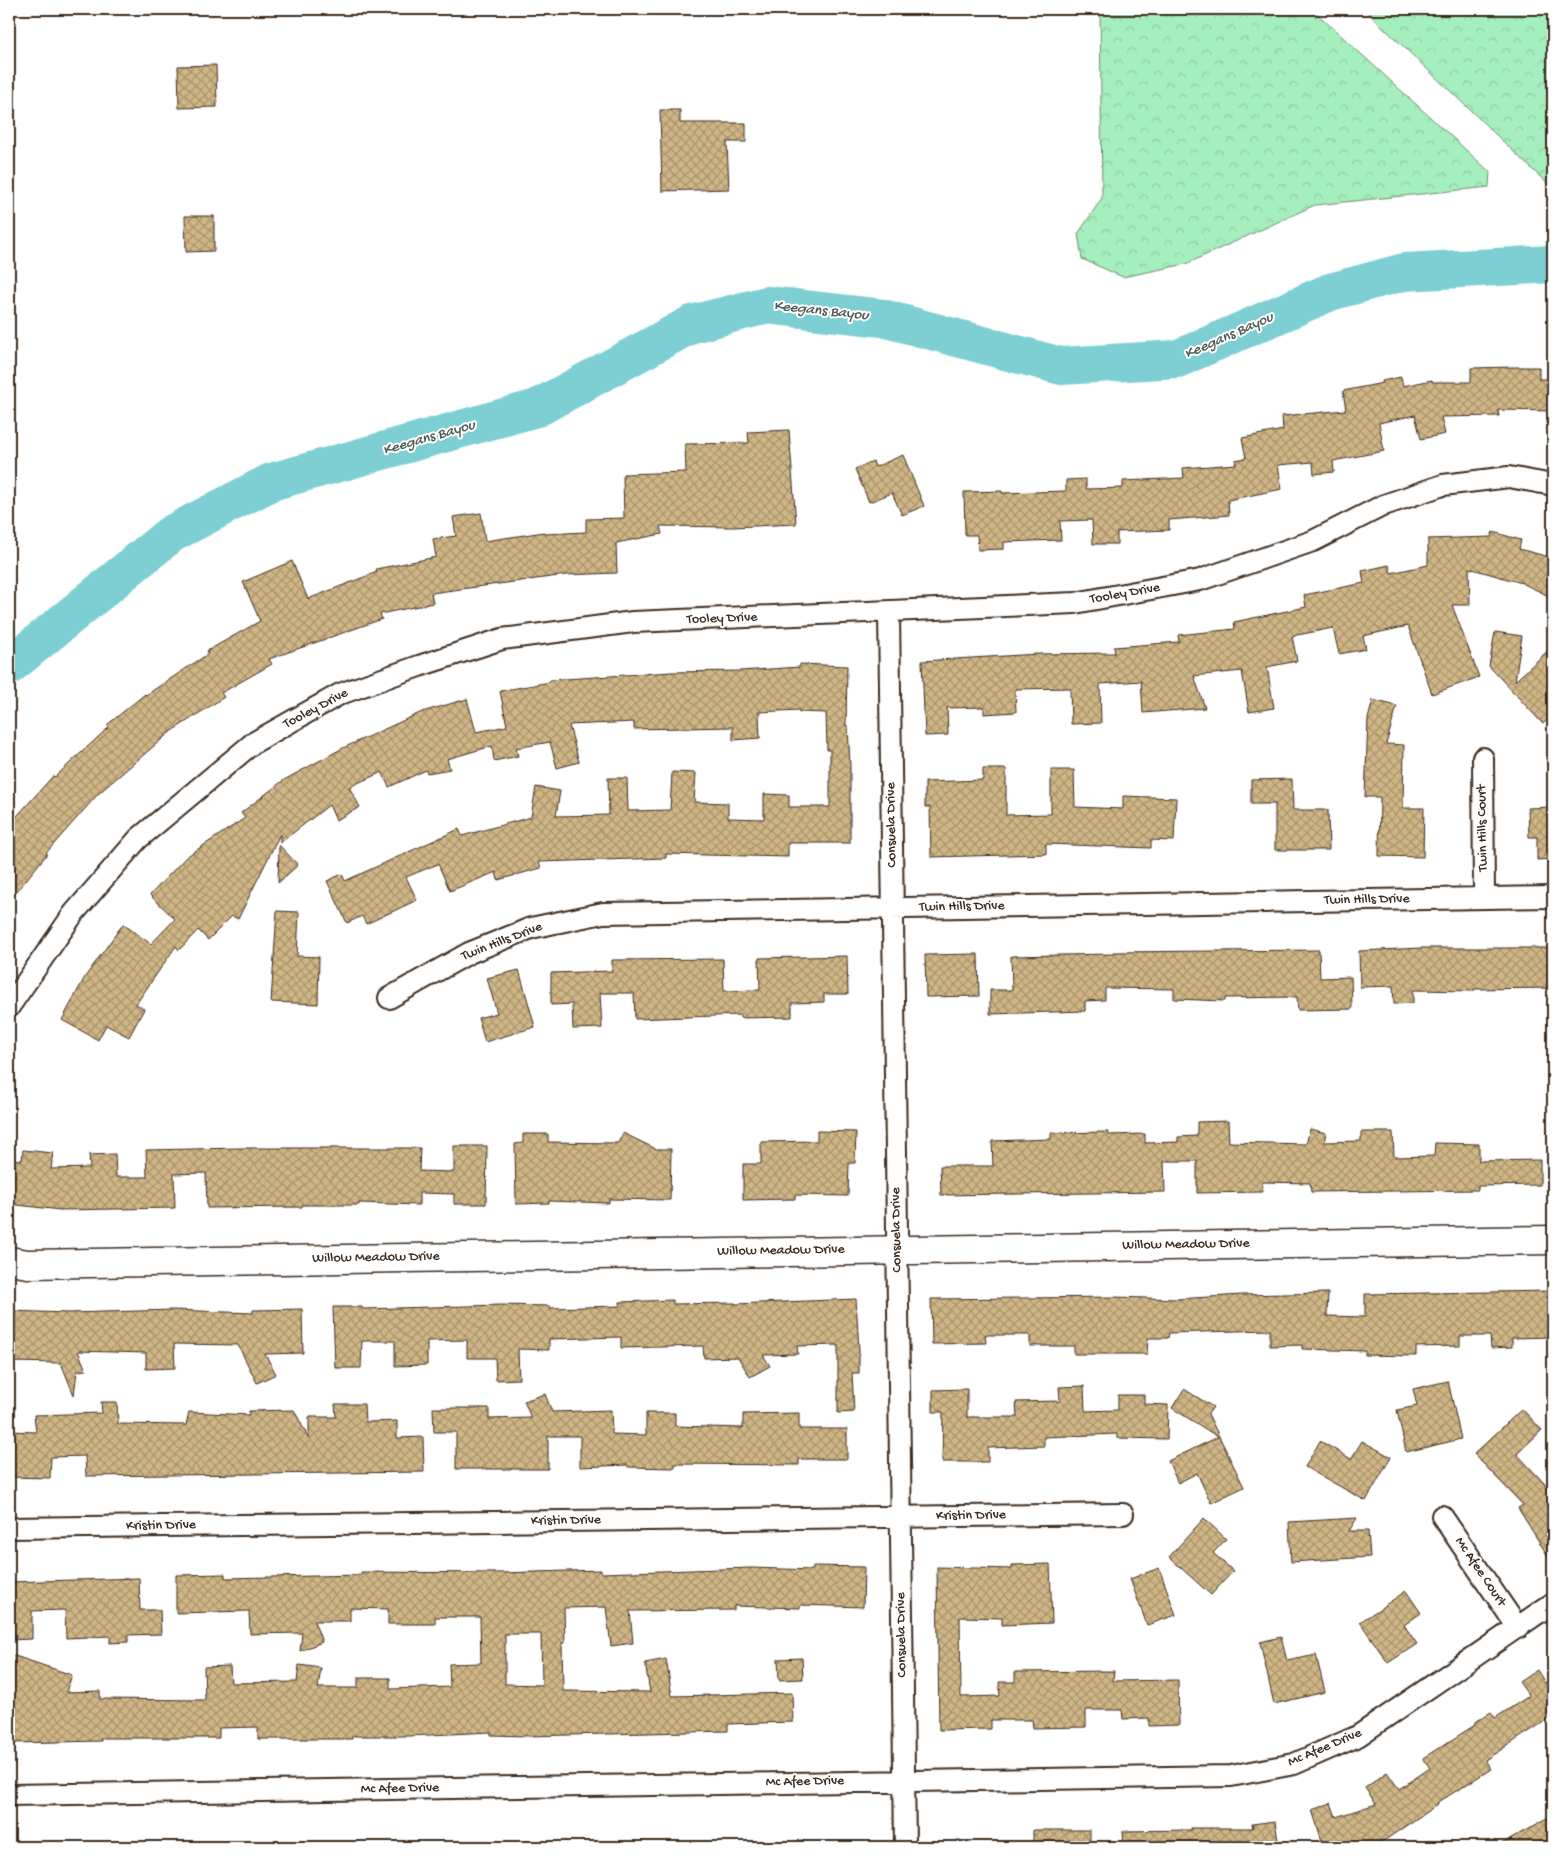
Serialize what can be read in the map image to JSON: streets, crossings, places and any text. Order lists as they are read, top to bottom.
{
  "streets": {
    "street": [
      "Tooley Drive",
      "Consuela Drive",
      "Twin Hills Court",
      "Twin Hills Drive",
      "Willow Meadow Drive",
      "Kristin Drive",
      "Mc Afee Court",
      "Mc Afee Drive"
    ]
  },
  "crossings": [
    ["Tooley Drive", "Consuela Drive"],
    ["Consuela Drive", "Twin Hills Drive"],
    ["Consuela Drive", "Willow Meadow Drive"],
    ["Consuela Drive", "Kristin Drive"],
    ["Consuela Drive", "Mc Afee Drive"],
    ["Twin Hills Court", "Twin Hills Drive"],
    ["Mc Afee Court", "Mc Afee Drive"]
  ],
  "water": ["Keegans Bayou"]
}
